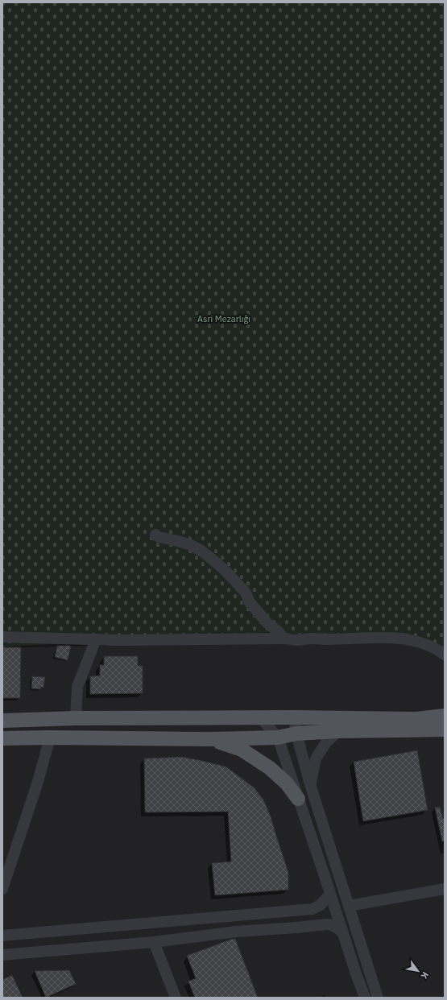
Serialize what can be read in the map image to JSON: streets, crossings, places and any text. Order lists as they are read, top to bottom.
{
  "parks": ["Asri Mezarlığı"],
  "north": "bottom right"
}
